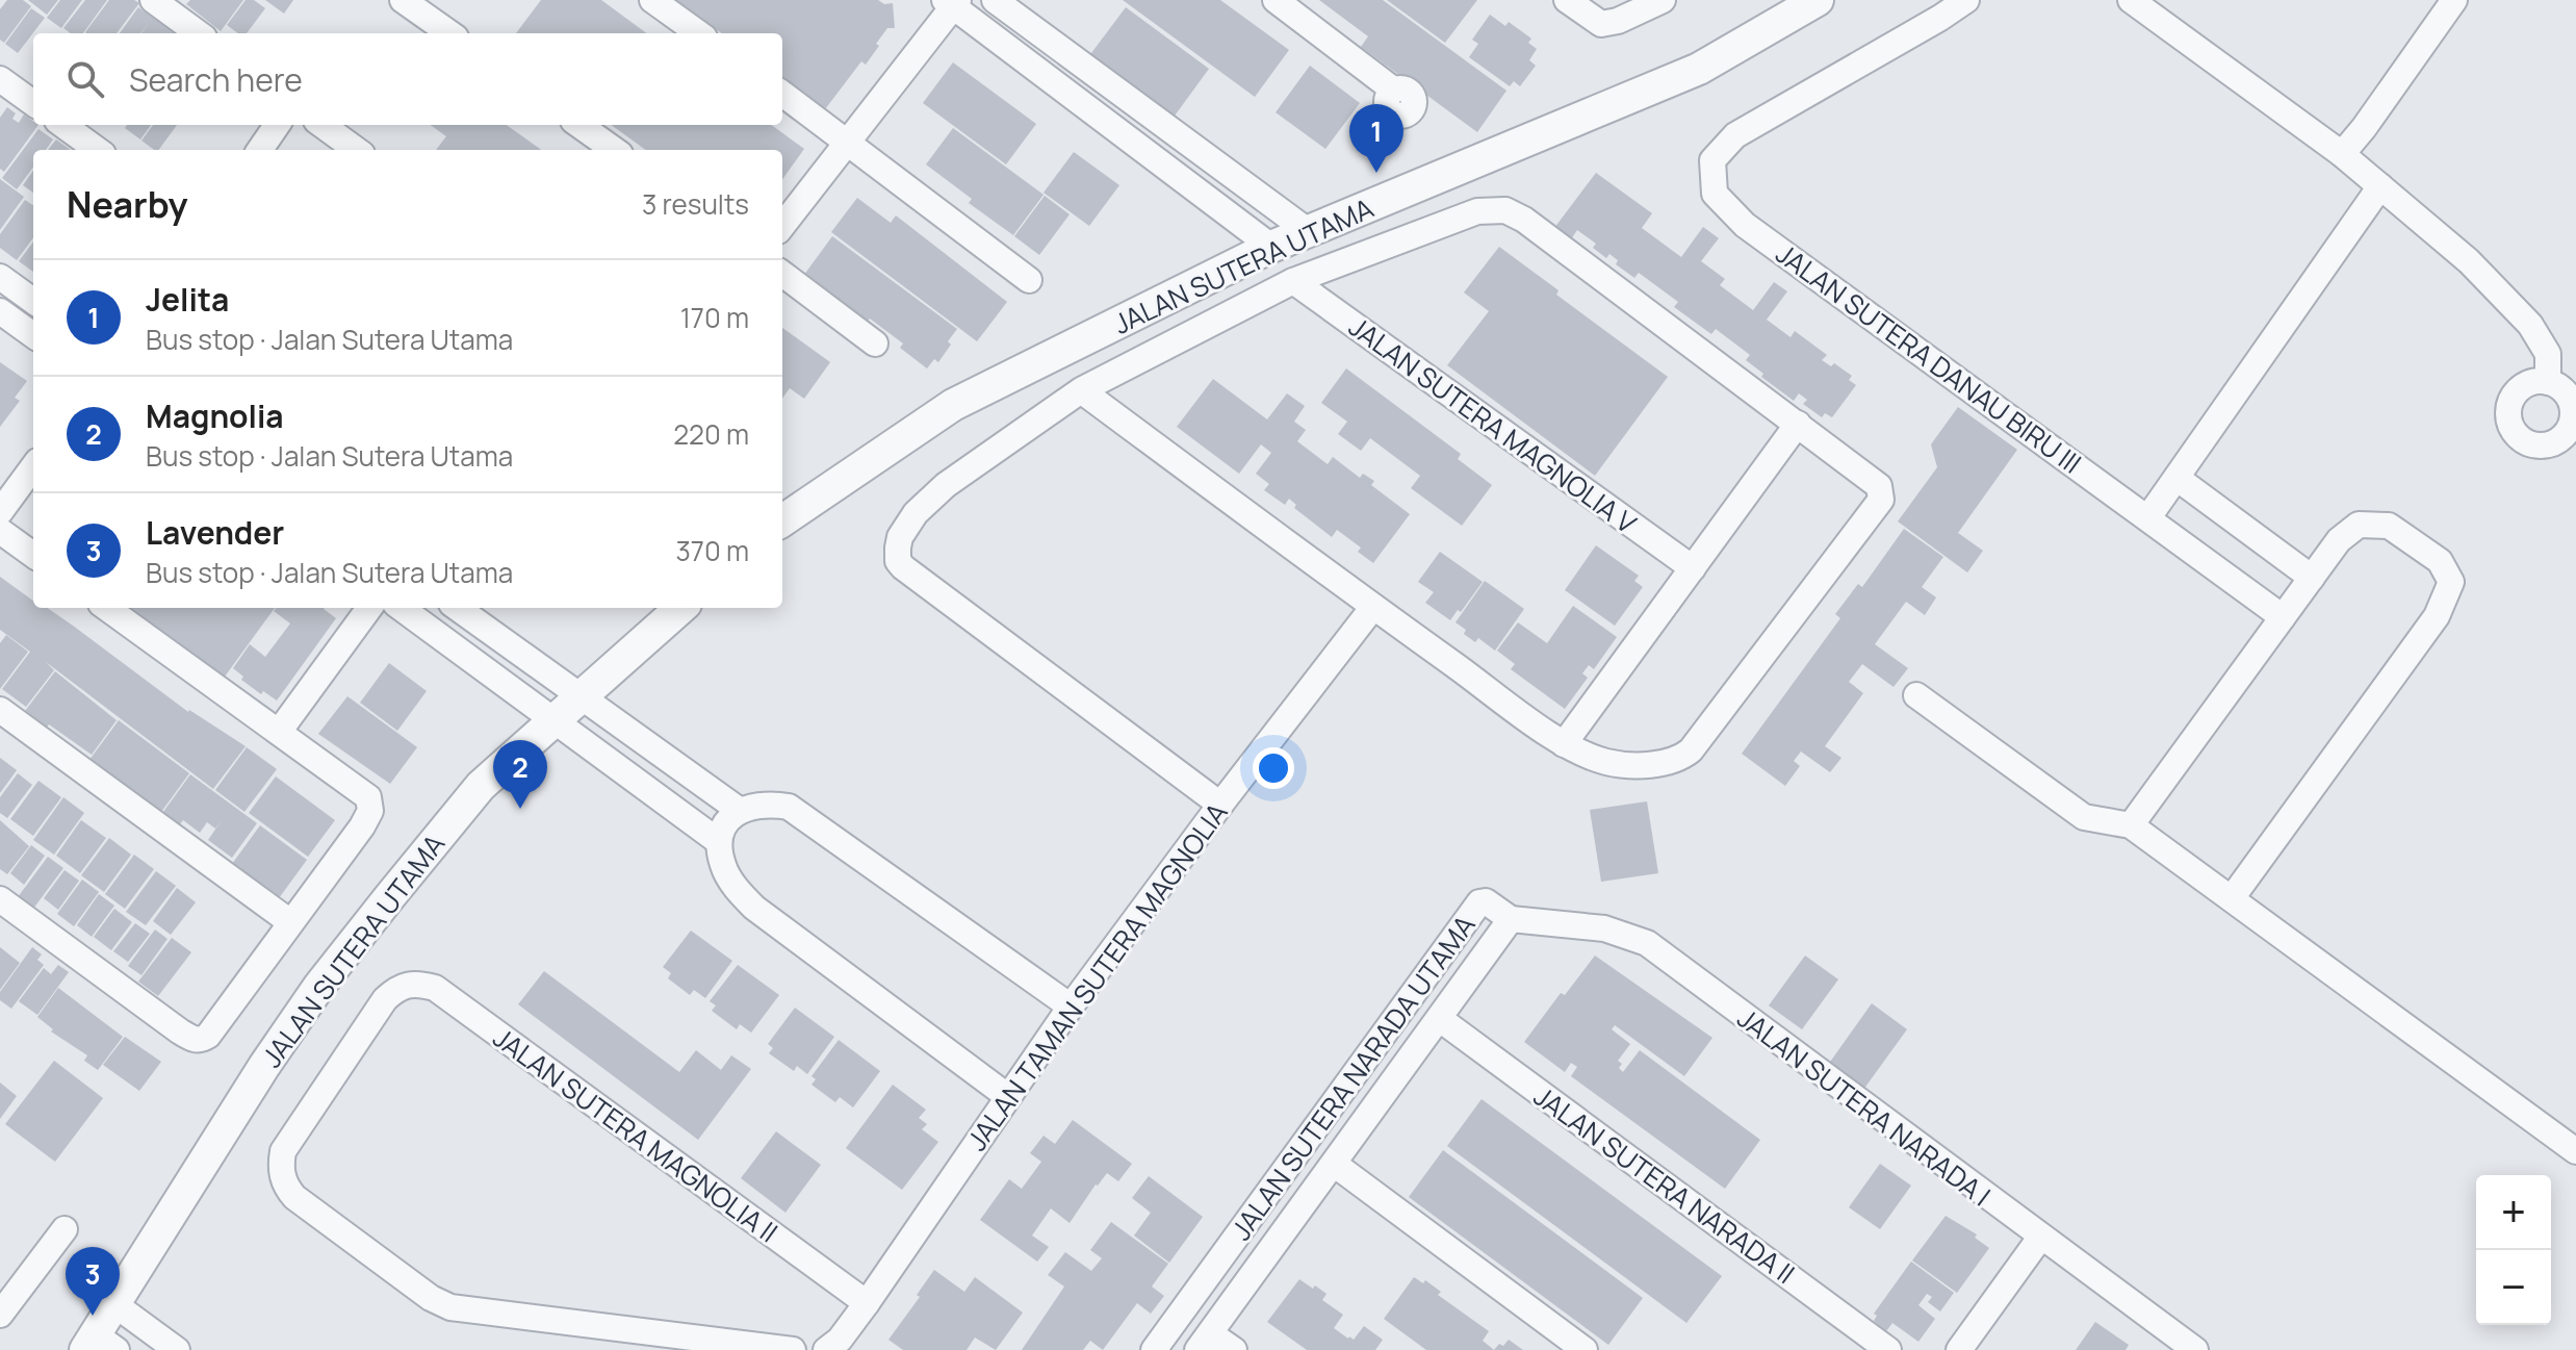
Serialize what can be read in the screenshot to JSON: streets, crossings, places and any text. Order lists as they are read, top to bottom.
{
  "streets": {
    "street": [
      "JALAN SUTERA UTAMA",
      "JALAN SUTERA DANAU BIRU III",
      "JALAN SUTERA MAGNOLIA V",
      "JALAN TAMAN SUTERA MAGNOLIA",
      "JALAN SUTERA NARADA UTAMA",
      "JALAN SUTERA NARADA I",
      "JALAN SUTERA MAGNOLIA II",
      "JALAN SUTERA NARADA II"
    ]
  },
  "crossings": [
    ["JALAN TAMAN SUTERA MAGNOLIA", "JALAN SUTERA MAGNOLIA II"],
    ["JALAN SUTERA NARADA UTAMA", "JALAN SUTERA NARADA I"],
    ["JALAN SUTERA NARADA UTAMA", "JALAN SUTERA NARADA II"]
  ],
  "page": {
    "search": "Search here",
    "pins": ["1", "2", "3"],
    "heading": ["Nearby", "3 results"],
    "list": [
      {
        "mark": "1",
        "name": "Jelita",
        "note": "Bus stop · Jalan Sutera Utama",
        "value": "170 m"
      },
      {
        "mark": "2",
        "name": "Magnolia",
        "note": "Bus stop · Jalan Sutera Utama",
        "value": "220 m"
      },
      {
        "mark": "3",
        "name": "Lavender",
        "note": "Bus stop · Jalan Sutera Utama",
        "value": "370 m"
      }
    ],
    "map_buttons": ["+", "−"]
  }
}
